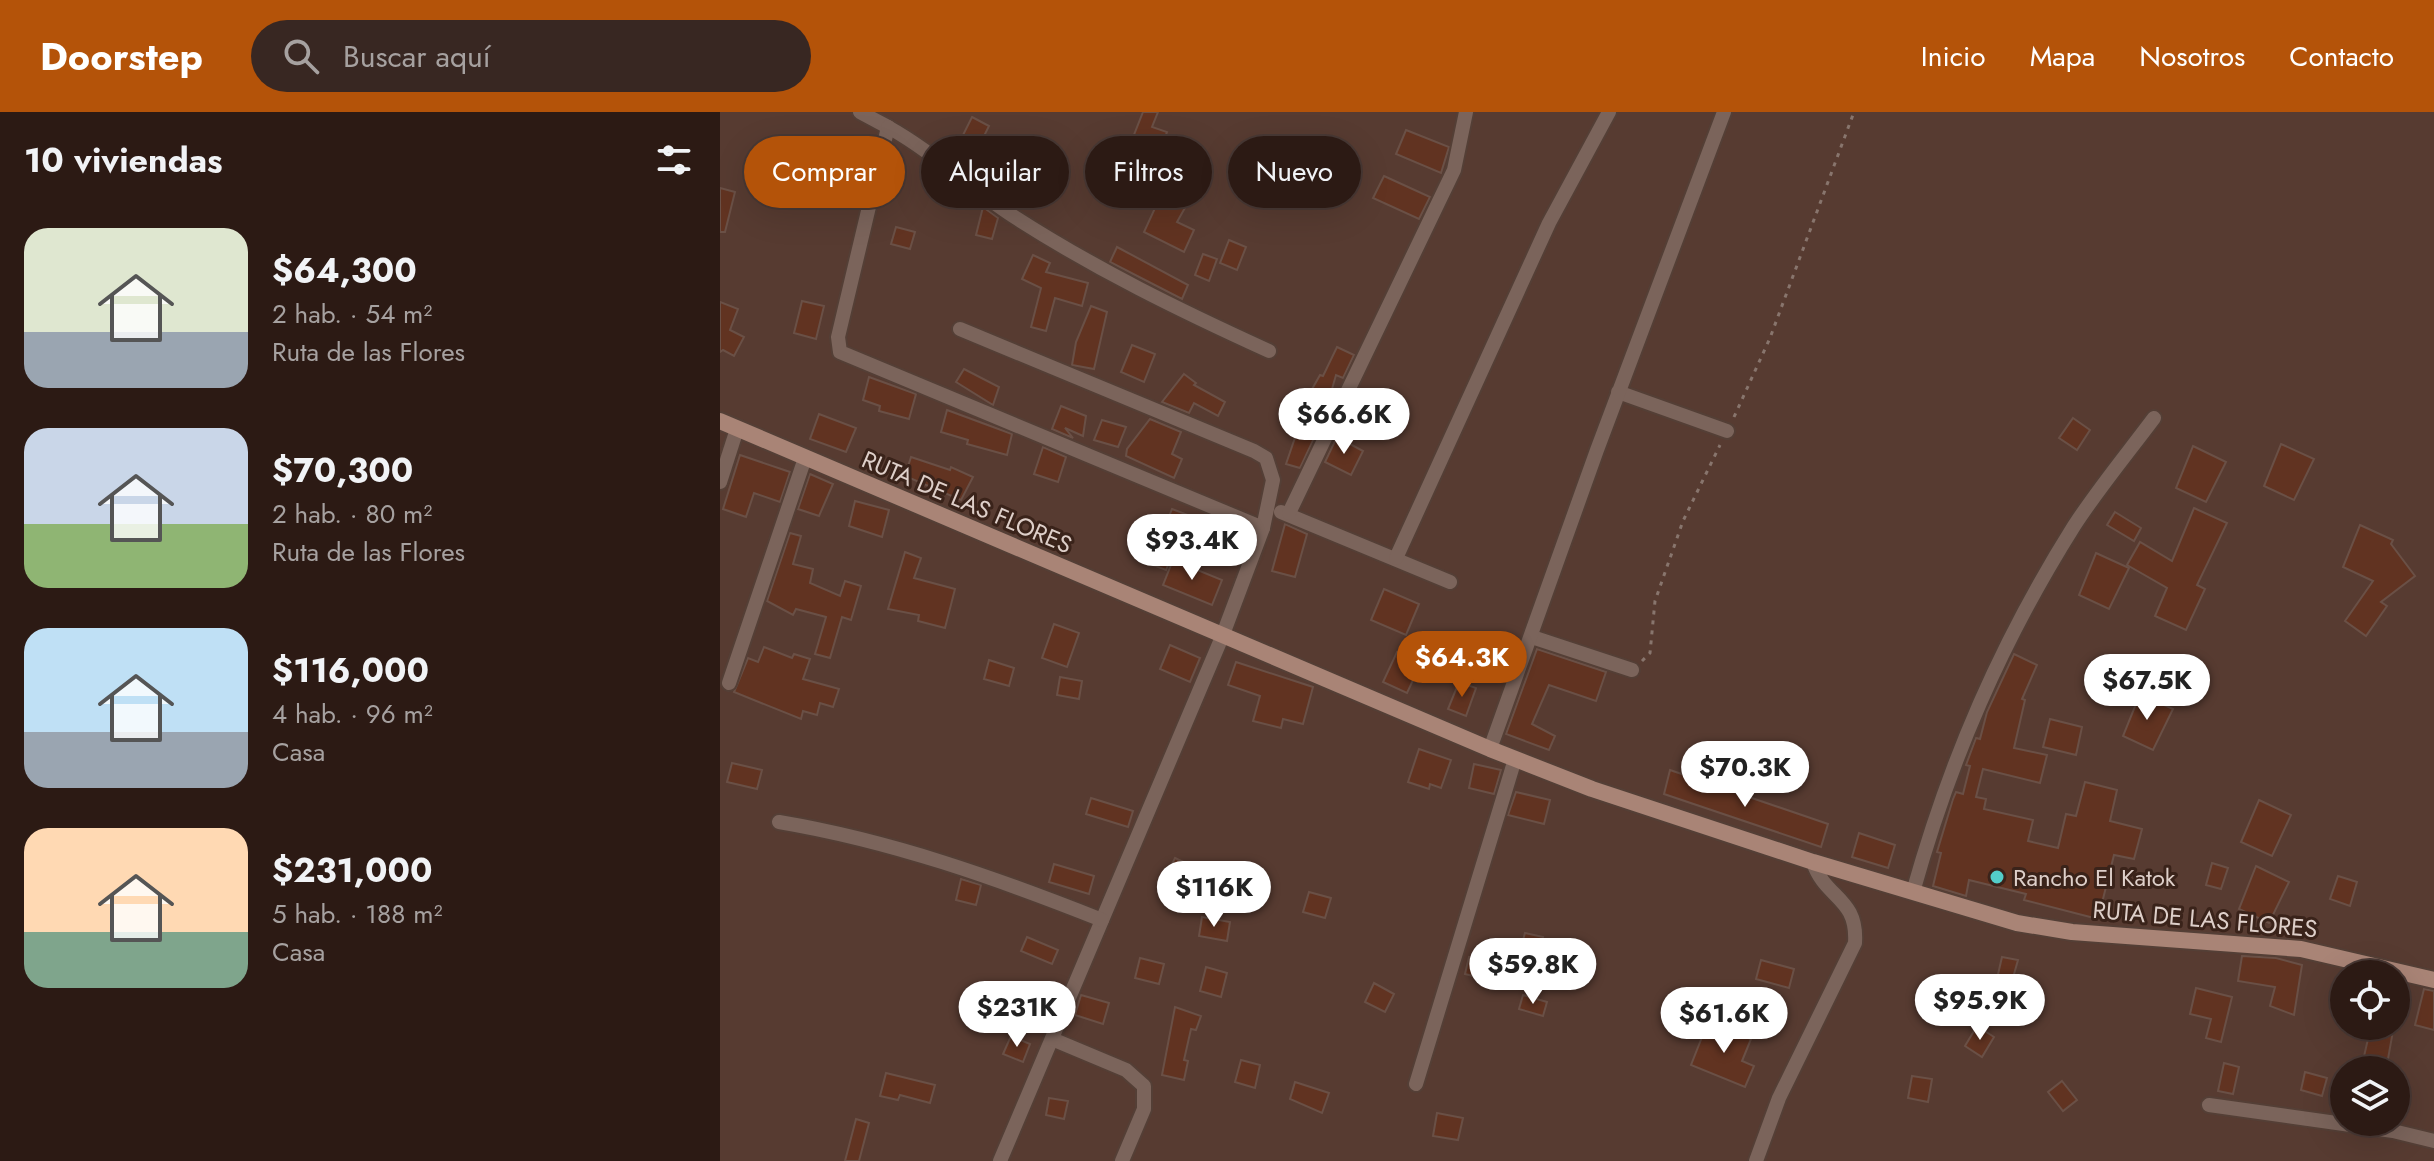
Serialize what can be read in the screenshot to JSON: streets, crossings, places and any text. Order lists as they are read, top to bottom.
{
  "streets": {
    "main road": ["RUTA DE LAS FLORES"]
  },
  "places": ["Rancho El Katok"],
  "page": {
    "header": "Doorstep",
    "search": "Buscar aquí",
    "nav": [
      "Inicio",
      "Mapa",
      "Nosotros",
      "Contacto"
    ],
    "heading": "10 viviendas",
    "chip": [
      "Comprar",
      "Alquilar",
      "Filtros",
      "Nuevo"
    ],
    "list": [
      {
        "name": "$64,300",
        "note": "2 hab. · 54 m² · Ruta de las Flores"
      },
      {
        "name": "$70,300",
        "note": "2 hab. · 80 m² · Ruta de las Flores"
      },
      {
        "name": "$116,000",
        "note": "4 hab. · 96 m² · Casa"
      },
      {
        "name": "$231,000",
        "note": "5 hab. · 188 m² · Casa"
      }
    ],
    "price": [
      "$66.6K",
      "$93.4K",
      "$64.3K",
      "$67.5K",
      "$70.3K",
      "$116K",
      "$59.8K",
      "$95.9K",
      "$231K",
      "$61.6K"
    ]
  }
}
